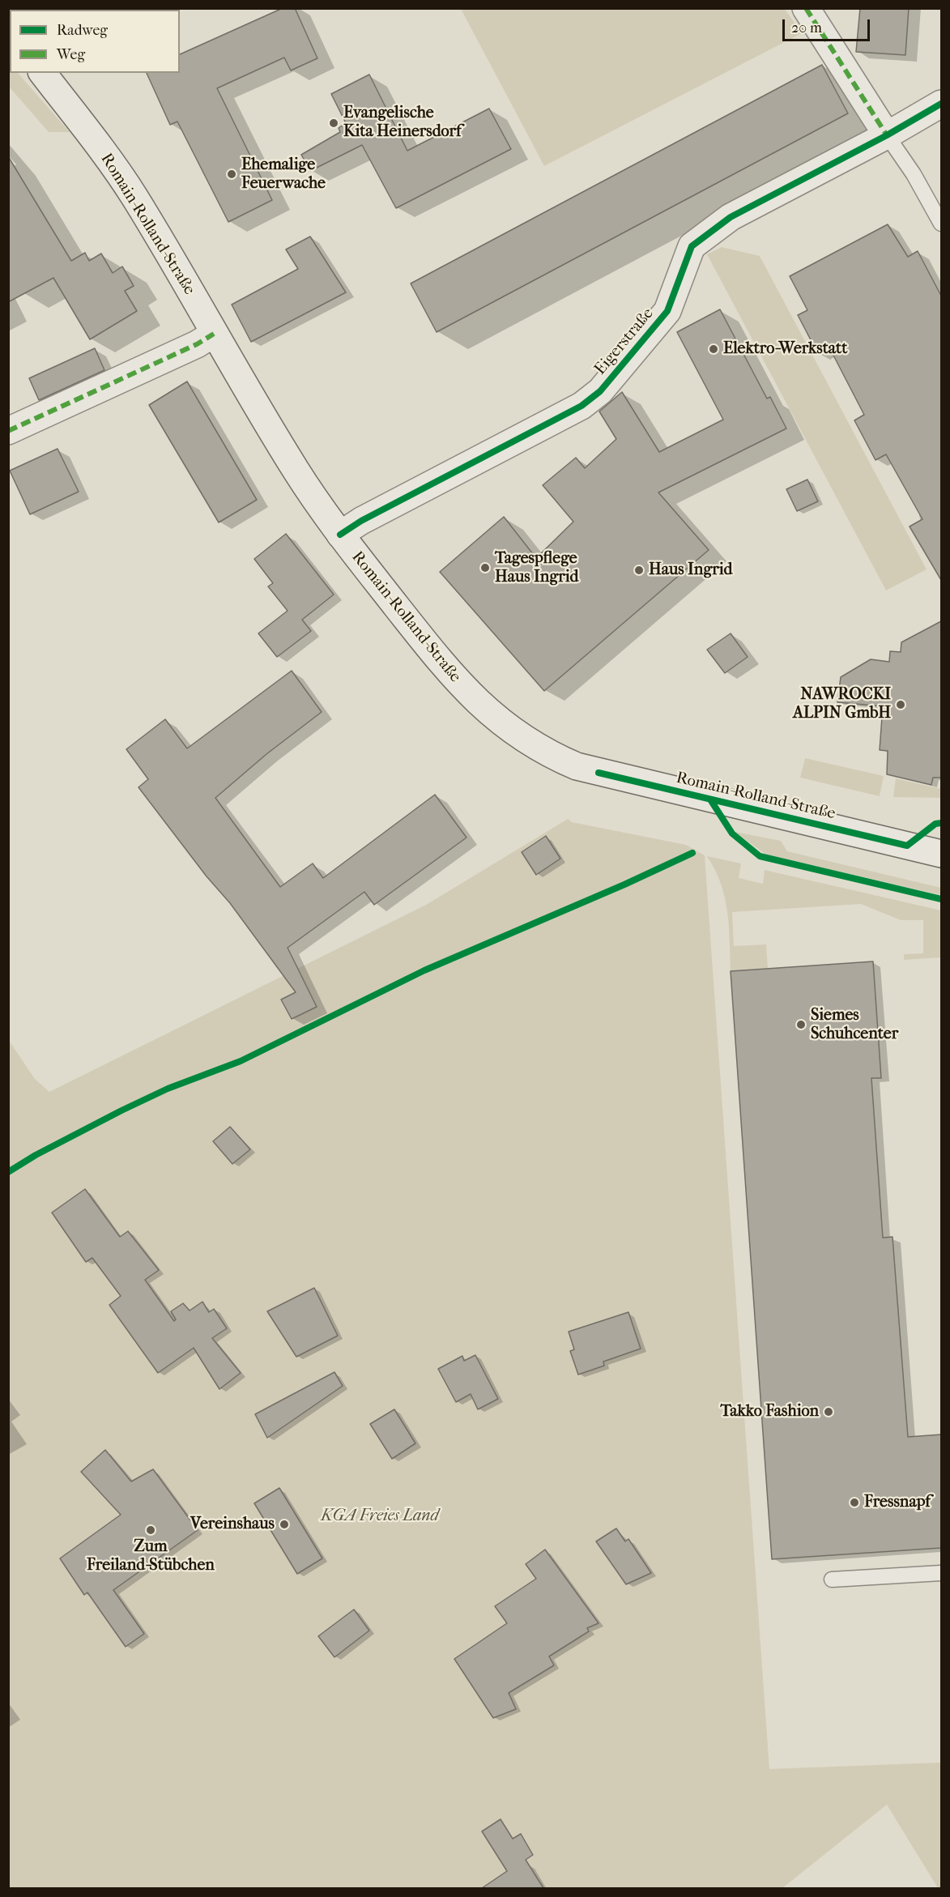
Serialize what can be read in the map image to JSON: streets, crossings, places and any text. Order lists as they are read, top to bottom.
{
  "streets": {
    "main road": ["Romain-Rolland-Straße", "Eigerstraße"]
  },
  "crossings": [
    ["Romain-Rolland-Straße", "Eigerstraße"]
  ],
  "parks": ["KGA Freies Land"],
  "places": [
    "Evangelische Kita Heinersdorf",
    "Ehemalige Feuerwache",
    "Elektro-Werkstatt",
    "Tagespflege Haus Ingrid",
    "Haus Ingrid",
    "NAWROCKI ALPIN GmbH",
    "Siemes Schuhcenter",
    "Takko Fashion",
    "Fressnapf",
    "Vereinshaus",
    "Zum Freiland-Stübchen"
  ],
  "legend": ["Radweg", "Weg"],
  "scale_bar": "20 m"
}
